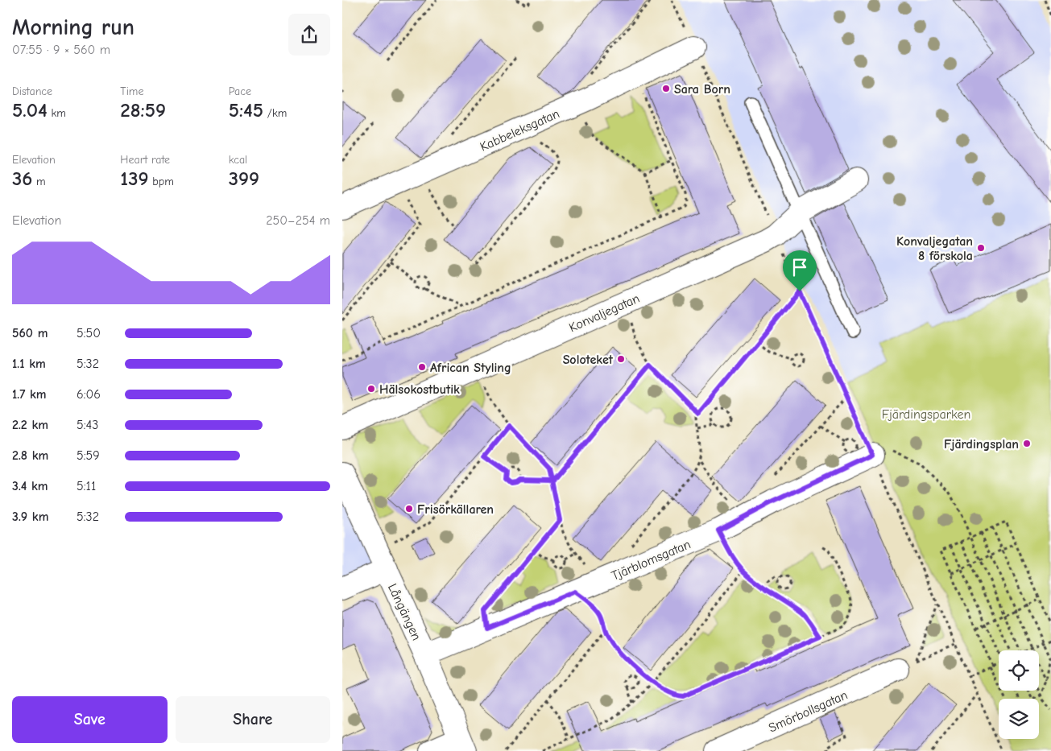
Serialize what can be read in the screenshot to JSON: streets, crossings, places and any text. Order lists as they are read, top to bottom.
{
  "streets": {
    "street": [
      "Kabbeleksgatan",
      "Konvaljegatan",
      "Tjärblomsgatan",
      "Långängen",
      "Smörbollsgatan"
    ]
  },
  "crossings": [
    ["Tjärblomsgatan", "Långängen"]
  ],
  "parks": ["Fjärdingsparken"],
  "places": [
    "Sara Born",
    "Konvaljegatan 8 förskola",
    "Soloteket",
    "African Styling",
    "Hälsokostbutik",
    "Fjärdingsplan",
    "Frisörkällaren"
  ],
  "page": {
    "heading": ["Morning run", "07:55 · 9 × 560 m"],
    "stats": [
      ["Distance", "5.04 km"],
      ["Time", "28:59"],
      ["Pace", "5:45 /km"],
      ["Elevation", "36 m"],
      ["Heart rate", "139 bpm"],
      ["kcal", "399"]
    ],
    "chart": ["Elevation", "250–254 m"],
    "list": [
      {
        "name": "560 m",
        "note": "5:50"
      },
      {
        "name": "1.1 km",
        "note": "5:32"
      },
      {
        "name": "1.7 km",
        "note": "6:06"
      },
      {
        "name": "2.2 km",
        "note": "5:43"
      },
      {
        "name": "2.8 km",
        "note": "5:59"
      },
      {
        "name": "3.4 km",
        "note": "5:11"
      },
      {
        "name": "3.9 km",
        "note": "5:32"
      }
    ],
    "buttons": ["Save", "Share"]
  }
}
